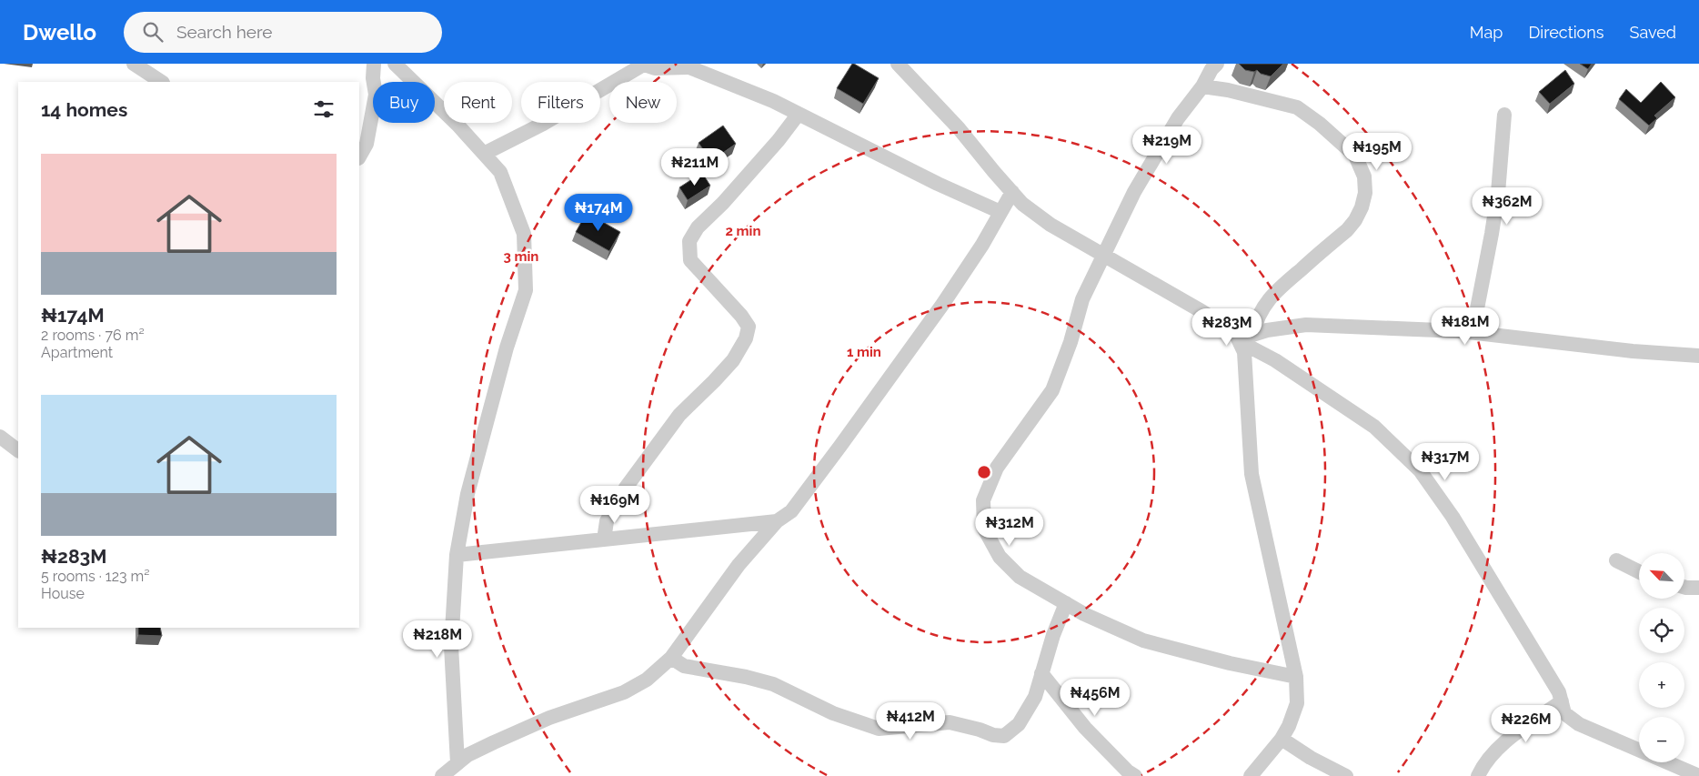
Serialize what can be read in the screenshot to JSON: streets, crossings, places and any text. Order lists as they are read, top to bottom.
{
  "north": "top left",
  "page": {
    "header": "Dwello",
    "search": "Search here",
    "nav": ["Map", "Directions", "Saved"],
    "chip": [
      "Buy",
      "Rent",
      "Filters",
      "New"
    ],
    "heading": "14 homes",
    "price": [
      "₦219M",
      "₦195M",
      "₦211M",
      "₦362M",
      "₦174M",
      "₦181M",
      "₦283M",
      "₦317M",
      "₦169M",
      "₦312M",
      "₦218M",
      "₦456M",
      "₦412M",
      "₦226M"
    ],
    "list": [
      {
        "name": "₦174M",
        "note": "2 rooms · 76 m² · Apartment"
      },
      {
        "name": "₦283M",
        "note": "5 rooms · 123 m² · House"
      }
    ],
    "map_buttons": ["+", "−"]
  },
  "rings": ["2 min", "3 min", "1 min"]
}
